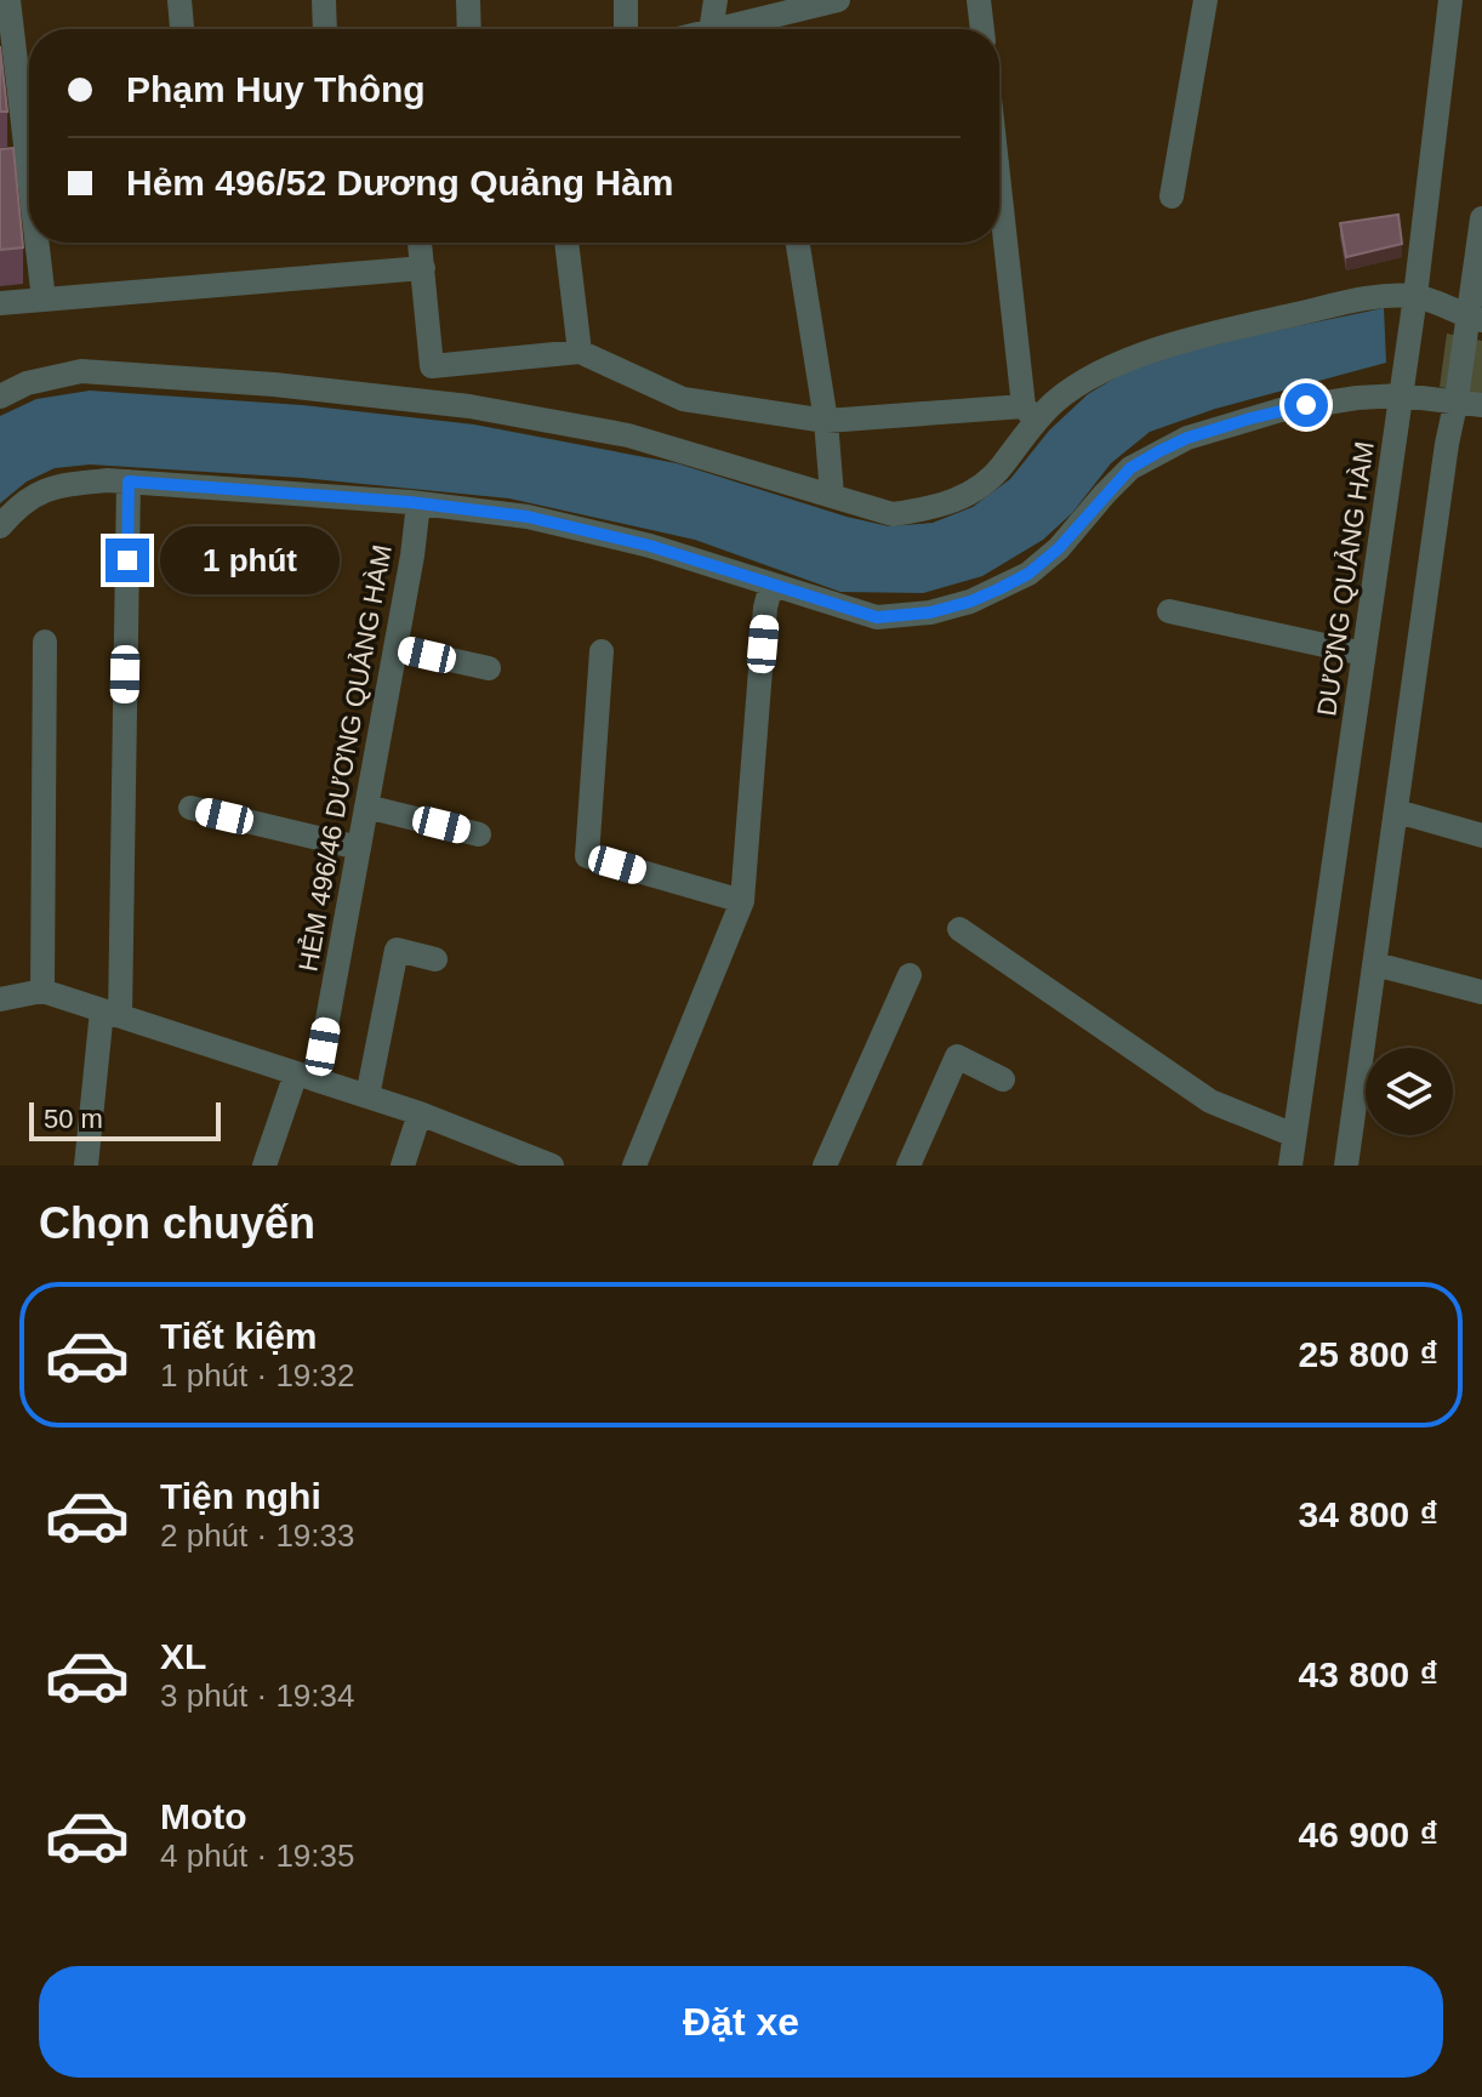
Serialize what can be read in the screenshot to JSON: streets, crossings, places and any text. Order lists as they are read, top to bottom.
{
  "streets": {
    "street": ["DƯƠNG QUẢNG HÀM", "HẺM 496/46 DƯƠNG QUẢNG HÀM"]
  },
  "scale_bar": "50 m",
  "page": {
    "banner": ["Phạm Huy Thông", "Hẻm 496/52 Dương Quảng Hàm"],
    "bubble": "1 phút",
    "scale": "50 m",
    "heading": "Chọn chuyến",
    "list": [
      {
        "name": "Tiết kiệm",
        "note": "1 phút · 19:32",
        "value": "25 800 ₫"
      },
      {
        "name": "Tiện nghi",
        "note": "2 phút · 19:33",
        "value": "34 800 ₫"
      },
      {
        "name": "XL",
        "note": "3 phút · 19:34",
        "value": "43 800 ₫"
      },
      {
        "name": "Moto",
        "note": "4 phút · 19:35",
        "value": "46 900 ₫"
      }
    ],
    "buttons": "Đặt xe"
  }
}
